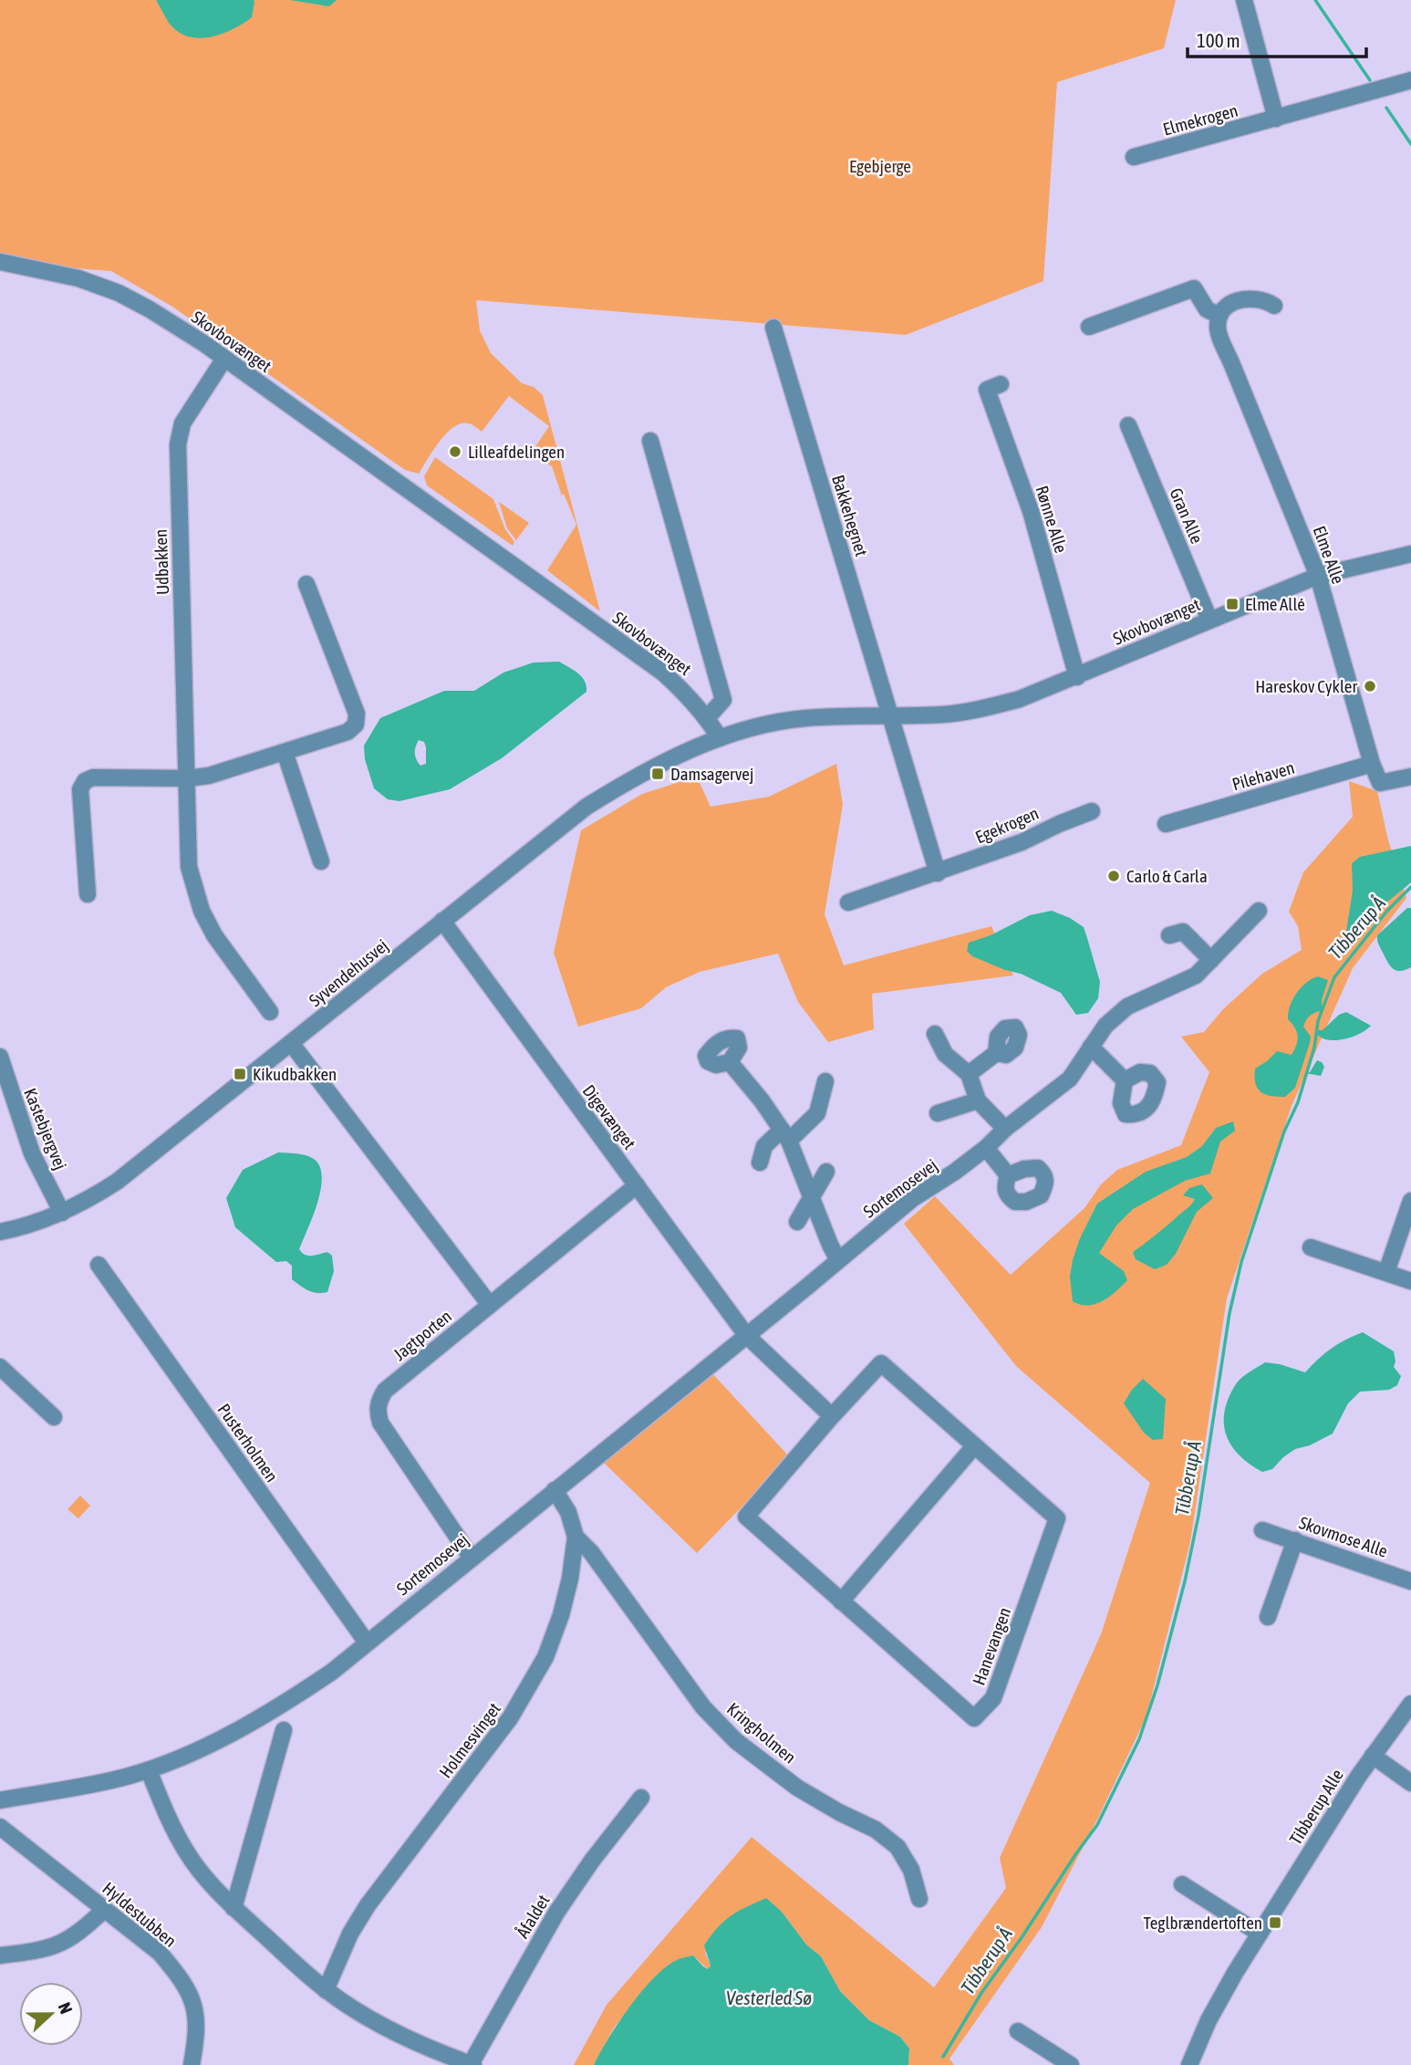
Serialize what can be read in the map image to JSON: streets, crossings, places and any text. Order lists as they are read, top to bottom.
{
  "streets": {
    "street": [
      "Elmekrogen",
      "Skovbovænget",
      "Bakkehegnet",
      "Gran Alle",
      "Rønne Alle",
      "Elme Alle",
      "Udbakken",
      "Pilehaven",
      "Egekrogen",
      "Syvendehusvej",
      "Digevænget",
      "Kastebjergvej",
      "Sortemosevej",
      "Jagtporten",
      "Pusterholmen",
      "Skovmose Alle",
      "Hanevangen",
      "Kringholmen",
      "Holmesvinget",
      "Tibberup Alle",
      "Hyldestubben",
      "Åfaldet"
    ]
  },
  "crossings": [
    ["Skovbovænget", "Bakkehegnet"],
    ["Skovbovænget", "Gran Alle"],
    ["Skovbovænget", "Rønne Alle"],
    ["Skovbovænget", "Elme Alle"],
    ["Skovbovænget", "Udbakken"],
    ["Skovbovænget", "Syvendehusvej"],
    ["Elme Alle", "Pilehaven"],
    ["Syvendehusvej", "Digevænget"],
    ["Syvendehusvej", "Kastebjergvej"],
    ["Digevænget", "Sortemosevej"],
    ["Digevænget", "Jagtporten"],
    ["Sortemosevej", "Jagtporten"],
    ["Sortemosevej", "Pusterholmen"],
    ["Sortemosevej", "Holmesvinget"],
    ["Sortemosevej", "Åfaldet"],
    ["Kringholmen", "Holmesvinget"],
    ["Holmesvinget", "Åfaldet"]
  ],
  "water": ["Tibberup Å", "Vesterled Sø"],
  "parks": ["Egebjerge"],
  "places": {
    "other": ["Lilleafdelingen", "Hareskov Cykler", "Carlo & Carla"],
    "transit": [
      "Elme Allé",
      "Damsagervej",
      "Kikudbakken",
      "Teglbrændertoften"
    ]
  },
  "scale_bar": "100 m",
  "north": "right"
}
